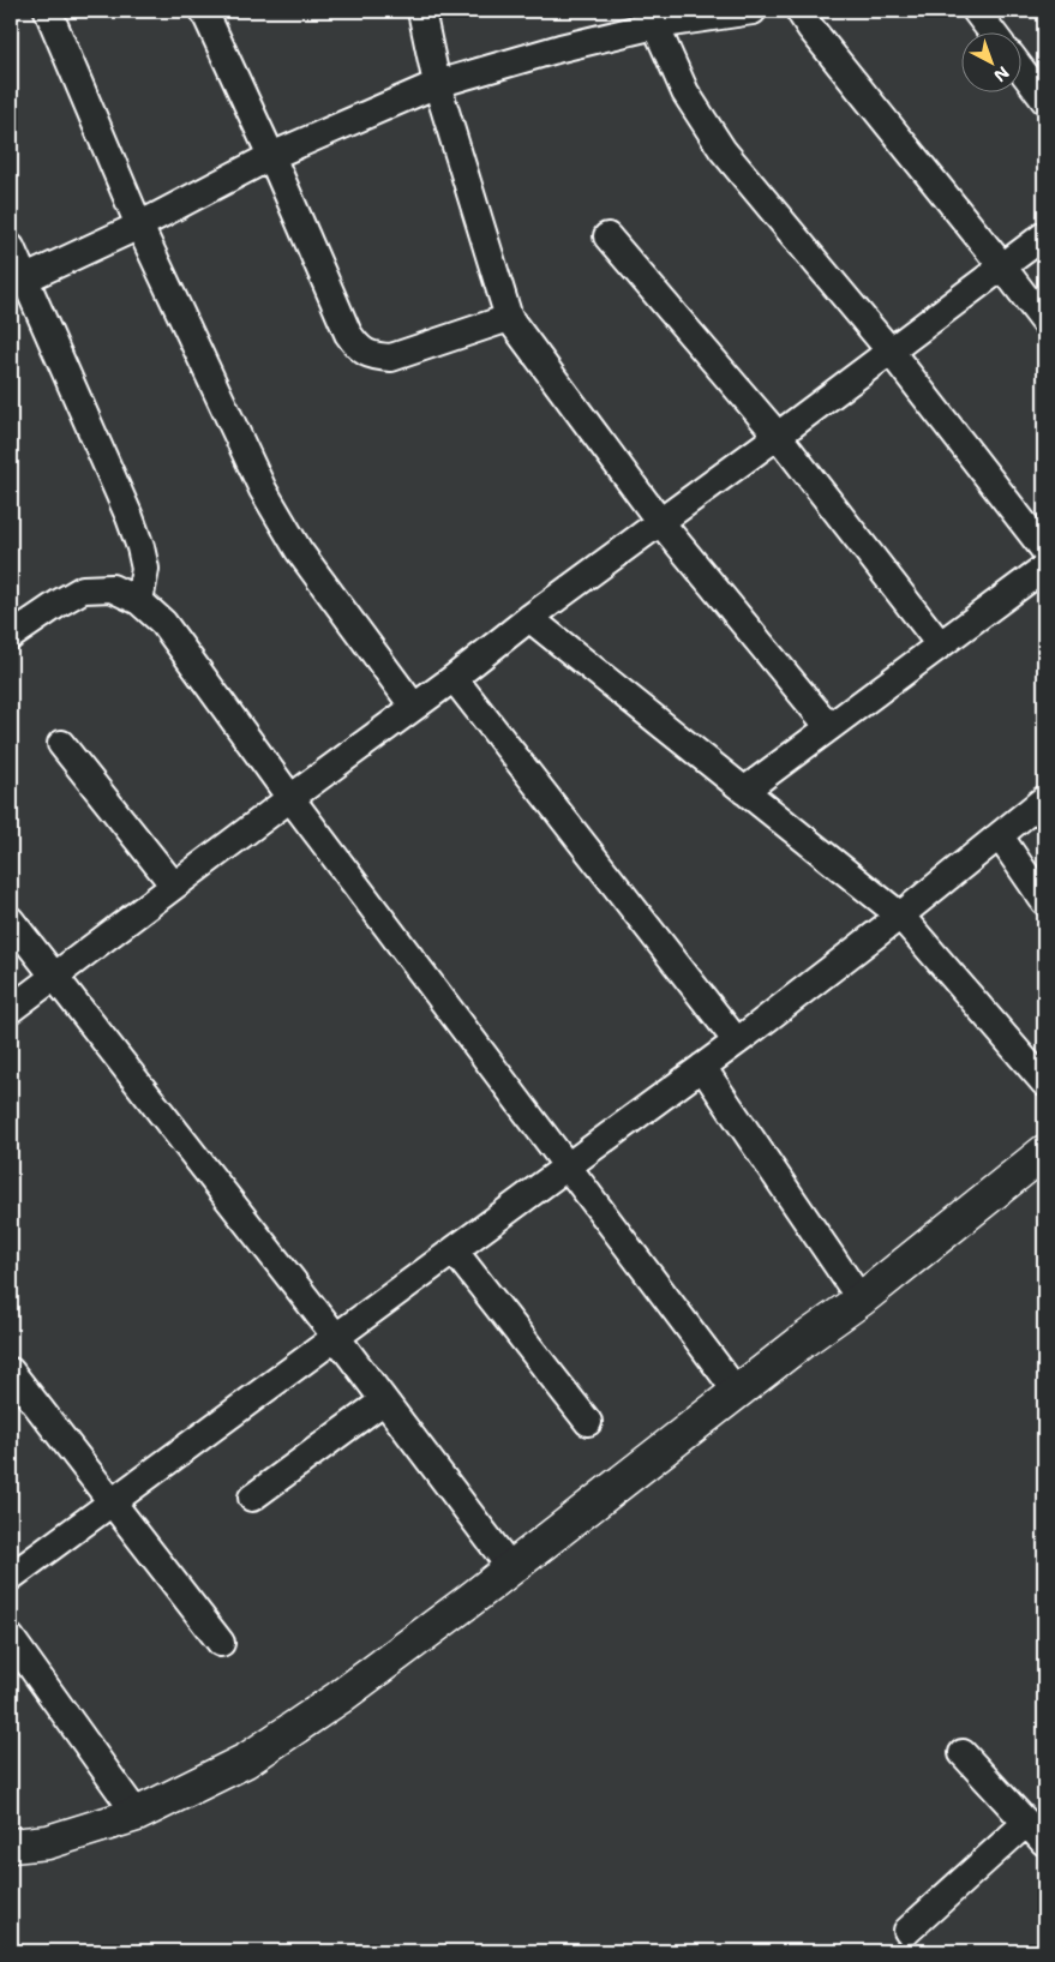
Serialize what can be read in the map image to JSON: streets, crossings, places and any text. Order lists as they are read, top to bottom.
{
  "north": "bottom right"
}
